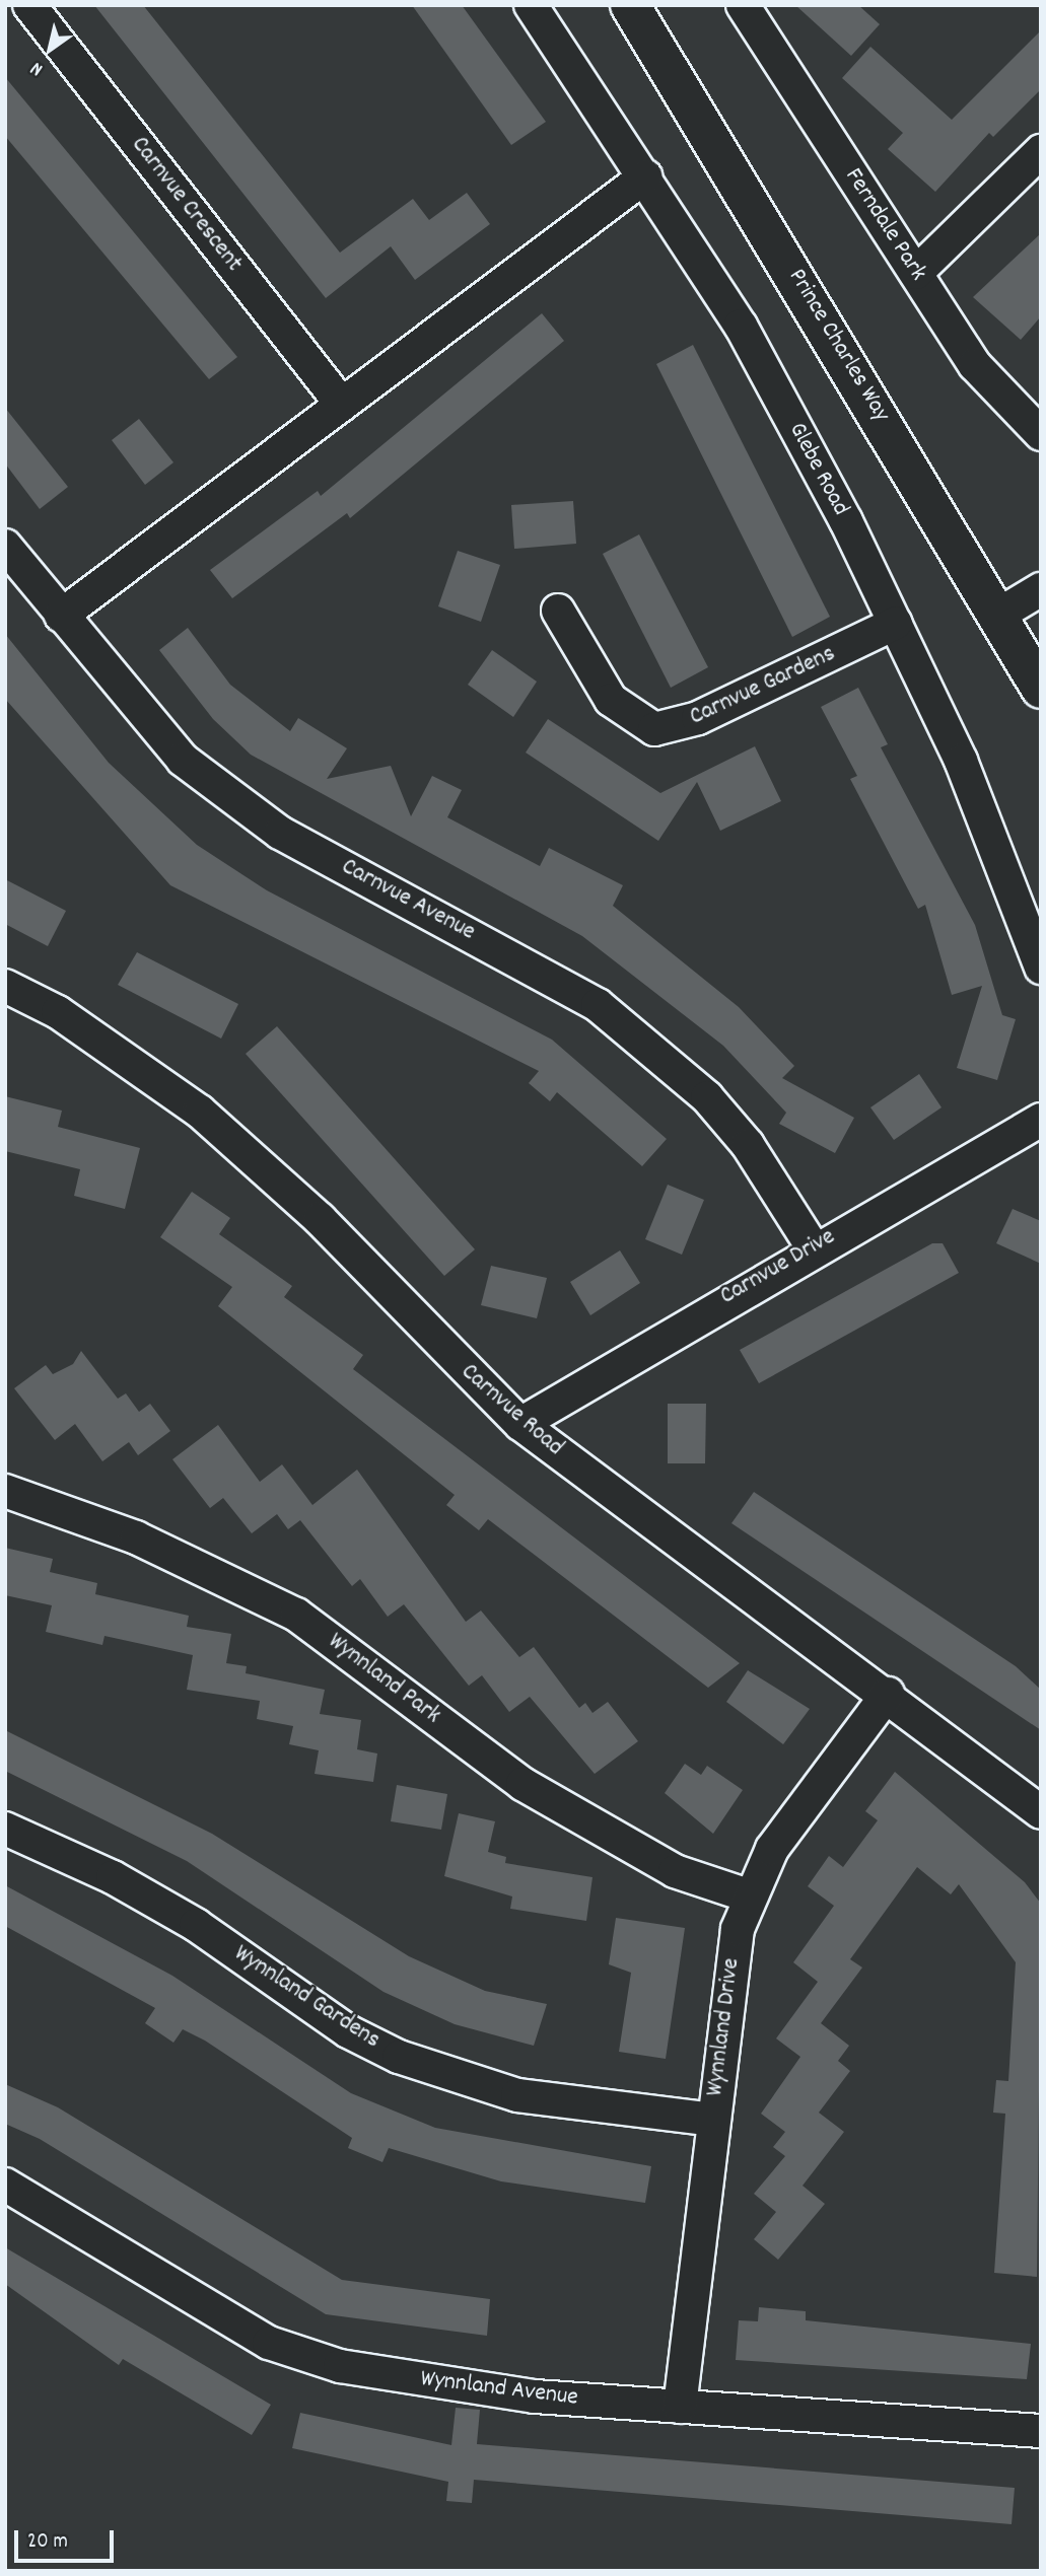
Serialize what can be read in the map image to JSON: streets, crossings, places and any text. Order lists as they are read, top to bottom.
{
  "streets": {
    "street": [
      "Carnvue Crescent",
      "Ferndale Park",
      "Prince Charles Way",
      "Glebe Road",
      "Carnvue Gardens",
      "Carnvue Avenue",
      "Carnvue Drive",
      "Carnvue Road",
      "Wynnland Park",
      "Wynnland Gardens",
      "Wynnland Drive",
      "Wynnland Avenue"
    ]
  },
  "crossings": [
    ["Glebe Road", "Carnvue Gardens"],
    ["Carnvue Avenue", "Carnvue Drive"],
    ["Carnvue Drive", "Carnvue Road"],
    ["Carnvue Road", "Wynnland Drive"],
    ["Wynnland Park", "Wynnland Drive"],
    ["Wynnland Gardens", "Wynnland Drive"],
    ["Wynnland Drive", "Wynnland Avenue"]
  ],
  "scale_bar": "20 m",
  "north": "bottom left"
}
